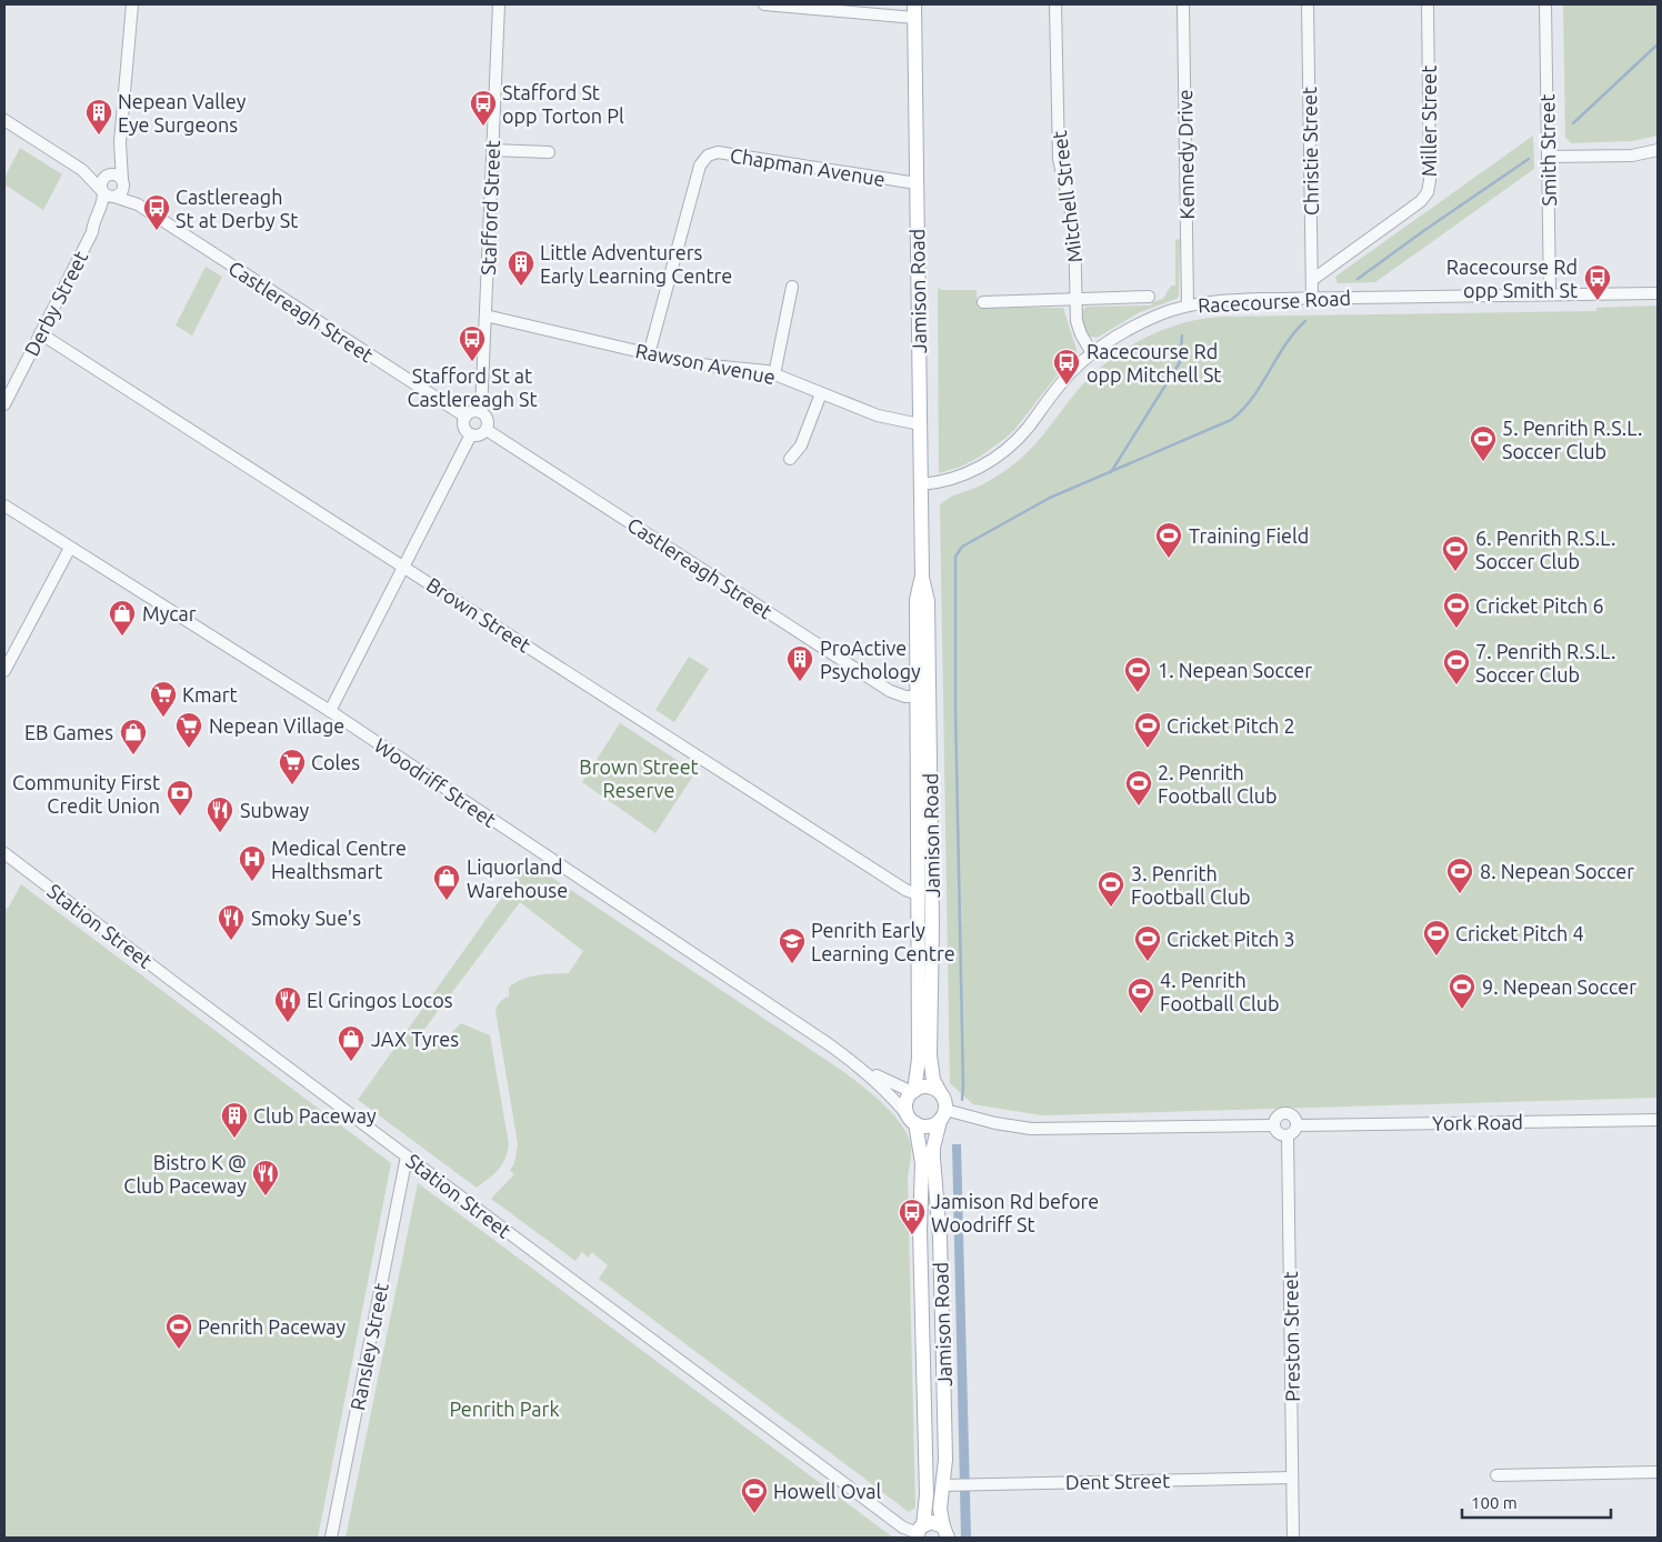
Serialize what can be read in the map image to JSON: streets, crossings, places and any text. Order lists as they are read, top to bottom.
{
  "streets": {
    "main road": ["Jamison Road"],
    "street": [
      "Miller Street",
      "Smith Street",
      "Christie Street",
      "Kennedy Drive",
      "Chapman Avenue",
      "Mitchell Street",
      "Stafford Street",
      "Racecourse Road",
      "Derby Street",
      "Castlereagh Street",
      "Rawson Avenue",
      "Brown Street",
      "Woodriff Street",
      "Station Street",
      "York Road",
      "Preston Street",
      "Ransley Street",
      "Dent Street"
    ]
  },
  "crossings": [
    ["Miller Street", "Christie Street"],
    ["Smith Street", "Racecourse Road"],
    ["Christie Street", "Racecourse Road"],
    ["Kennedy Drive", "Racecourse Road"],
    ["Chapman Avenue", "Jamison Road"],
    ["Chapman Avenue", "Rawson Avenue"],
    ["Mitchell Street", "Racecourse Road"],
    ["Stafford Street", "Castlereagh Street"],
    ["Stafford Street", "Rawson Avenue"],
    ["Jamison Road", "Racecourse Road"],
    ["Jamison Road", "Castlereagh Street"],
    ["Jamison Road", "Rawson Avenue"],
    ["Jamison Road", "Brown Street"],
    ["Jamison Road", "Woodriff Street"],
    ["Jamison Road", "Station Street"],
    ["Jamison Road", "York Road"],
    ["Jamison Road", "Dent Street"],
    ["Derby Street", "Castlereagh Street"],
    ["Derby Street", "Brown Street"],
    ["Woodriff Street", "York Road"],
    ["Station Street", "Ransley Street"],
    ["York Road", "Preston Street"],
    ["Preston Street", "Dent Street"]
  ],
  "parks": ["Brown Street Reserve", "Penrith Park"],
  "places": {
    "bus stop": [
      "Stafford St opp Torton Pl",
      "Castlereagh St at Derby St",
      "Racecourse Rd opp Smith St",
      "Stafford St at Castlereagh St",
      "Racecourse Rd opp Mitchell St",
      "Jamison Rd before Woodriff St"
    ],
    "building": [
      "Nepean Valley Eye Surgeons",
      "Little Adventurers Early Learning Centre",
      "ProActive Psychology",
      "Club Paceway"
    ],
    "sports": [
      "5. Penrith R.S.L. Soccer Club",
      "Training Field",
      "6. Penrith R.S.L. Soccer Club",
      "Cricket Pitch 6",
      "7. Penrith R.S.L. Soccer Club",
      "1. Nepean Soccer",
      "Cricket Pitch 2",
      "2. Penrith Football Club",
      "8. Nepean Soccer",
      "3. Penrith Football Club",
      "Cricket Pitch 4",
      "Cricket Pitch 3",
      "9. Nepean Soccer",
      "4. Penrith Football Club",
      "Penrith Paceway",
      "Howell Oval"
    ],
    "shop": [
      "Mycar",
      "EB Games",
      "Liquorland Warehouse",
      "JAX Tyres"
    ],
    "supermarket": ["Kmart", "Nepean Village", "Coles"],
    "bank": ["Community First Credit Union"],
    "restaurant": [
      "Subway",
      "Smoky Sue's",
      "El Gringos Locos",
      "Bistro K @ Club Paceway"
    ],
    "hospital": ["Medical Centre Healthsmart"],
    "school or university": ["Penrith Early Learning Centre"]
  },
  "scale_bar": "100 m"
}
